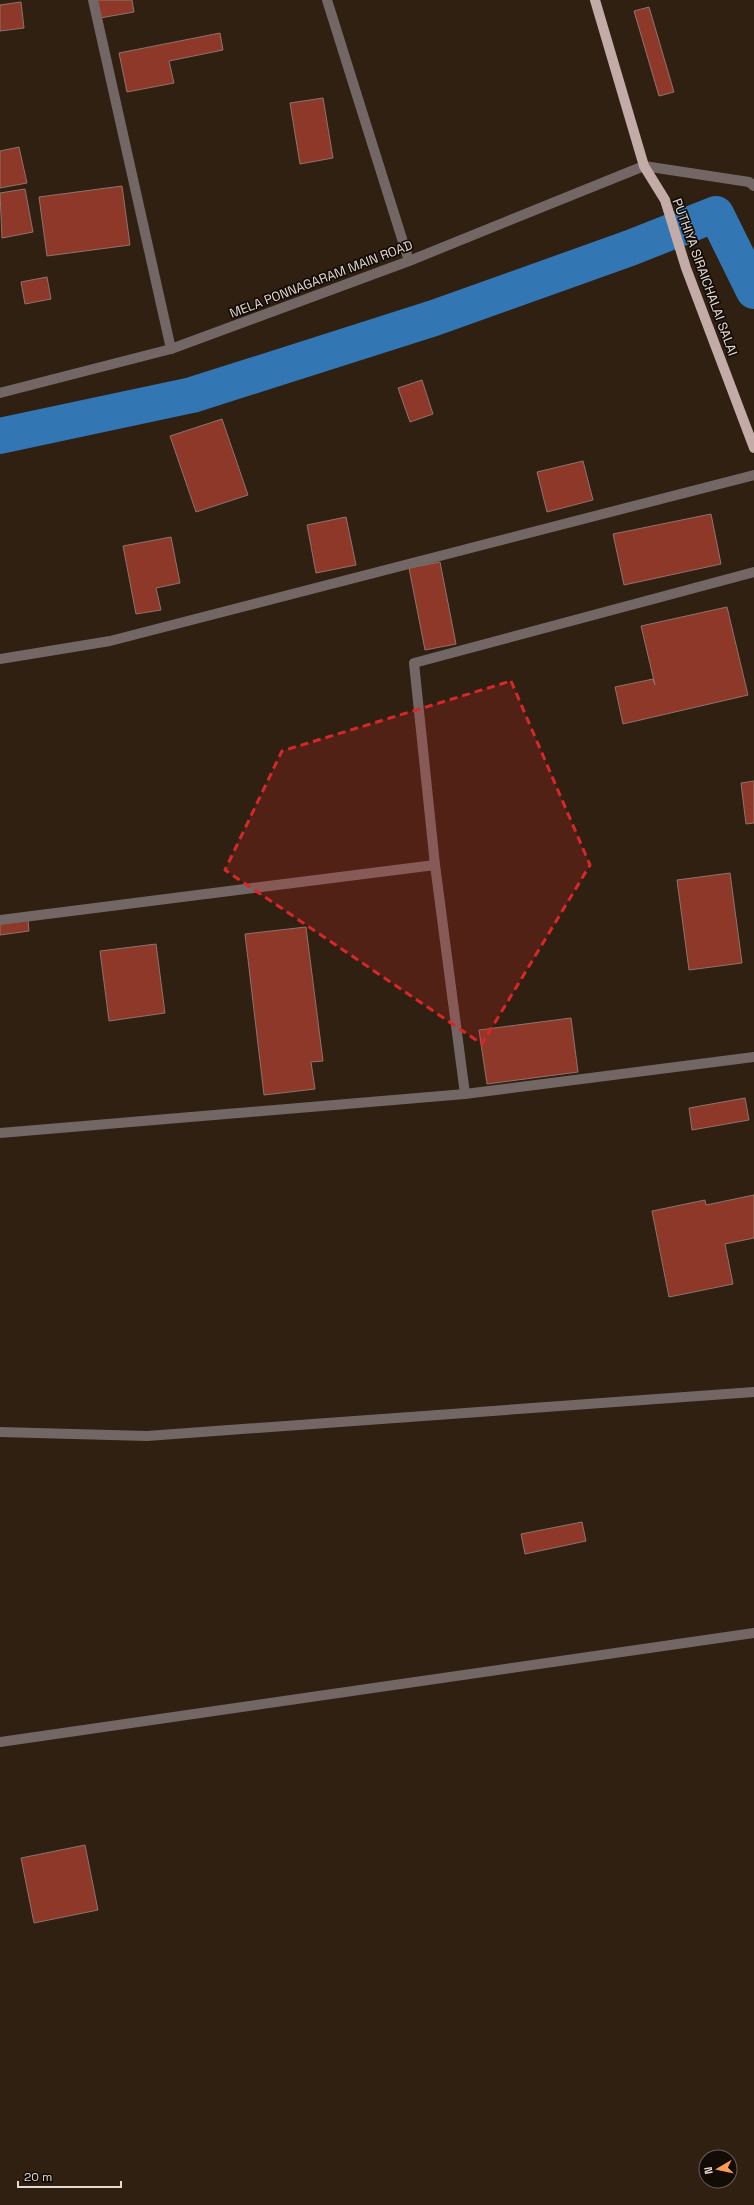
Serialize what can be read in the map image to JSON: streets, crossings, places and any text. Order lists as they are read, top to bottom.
{
  "streets": {
    "main road": ["PUTHIYA SIRAICHALAI SALAI"],
    "street": ["MELA PONNAGARAM MAIN ROAD"]
  },
  "crossings": [
    ["PUTHIYA SIRAICHALAI SALAI", "MELA PONNAGARAM MAIN ROAD"]
  ],
  "scale_bar": "20 m",
  "north": "left"
}
